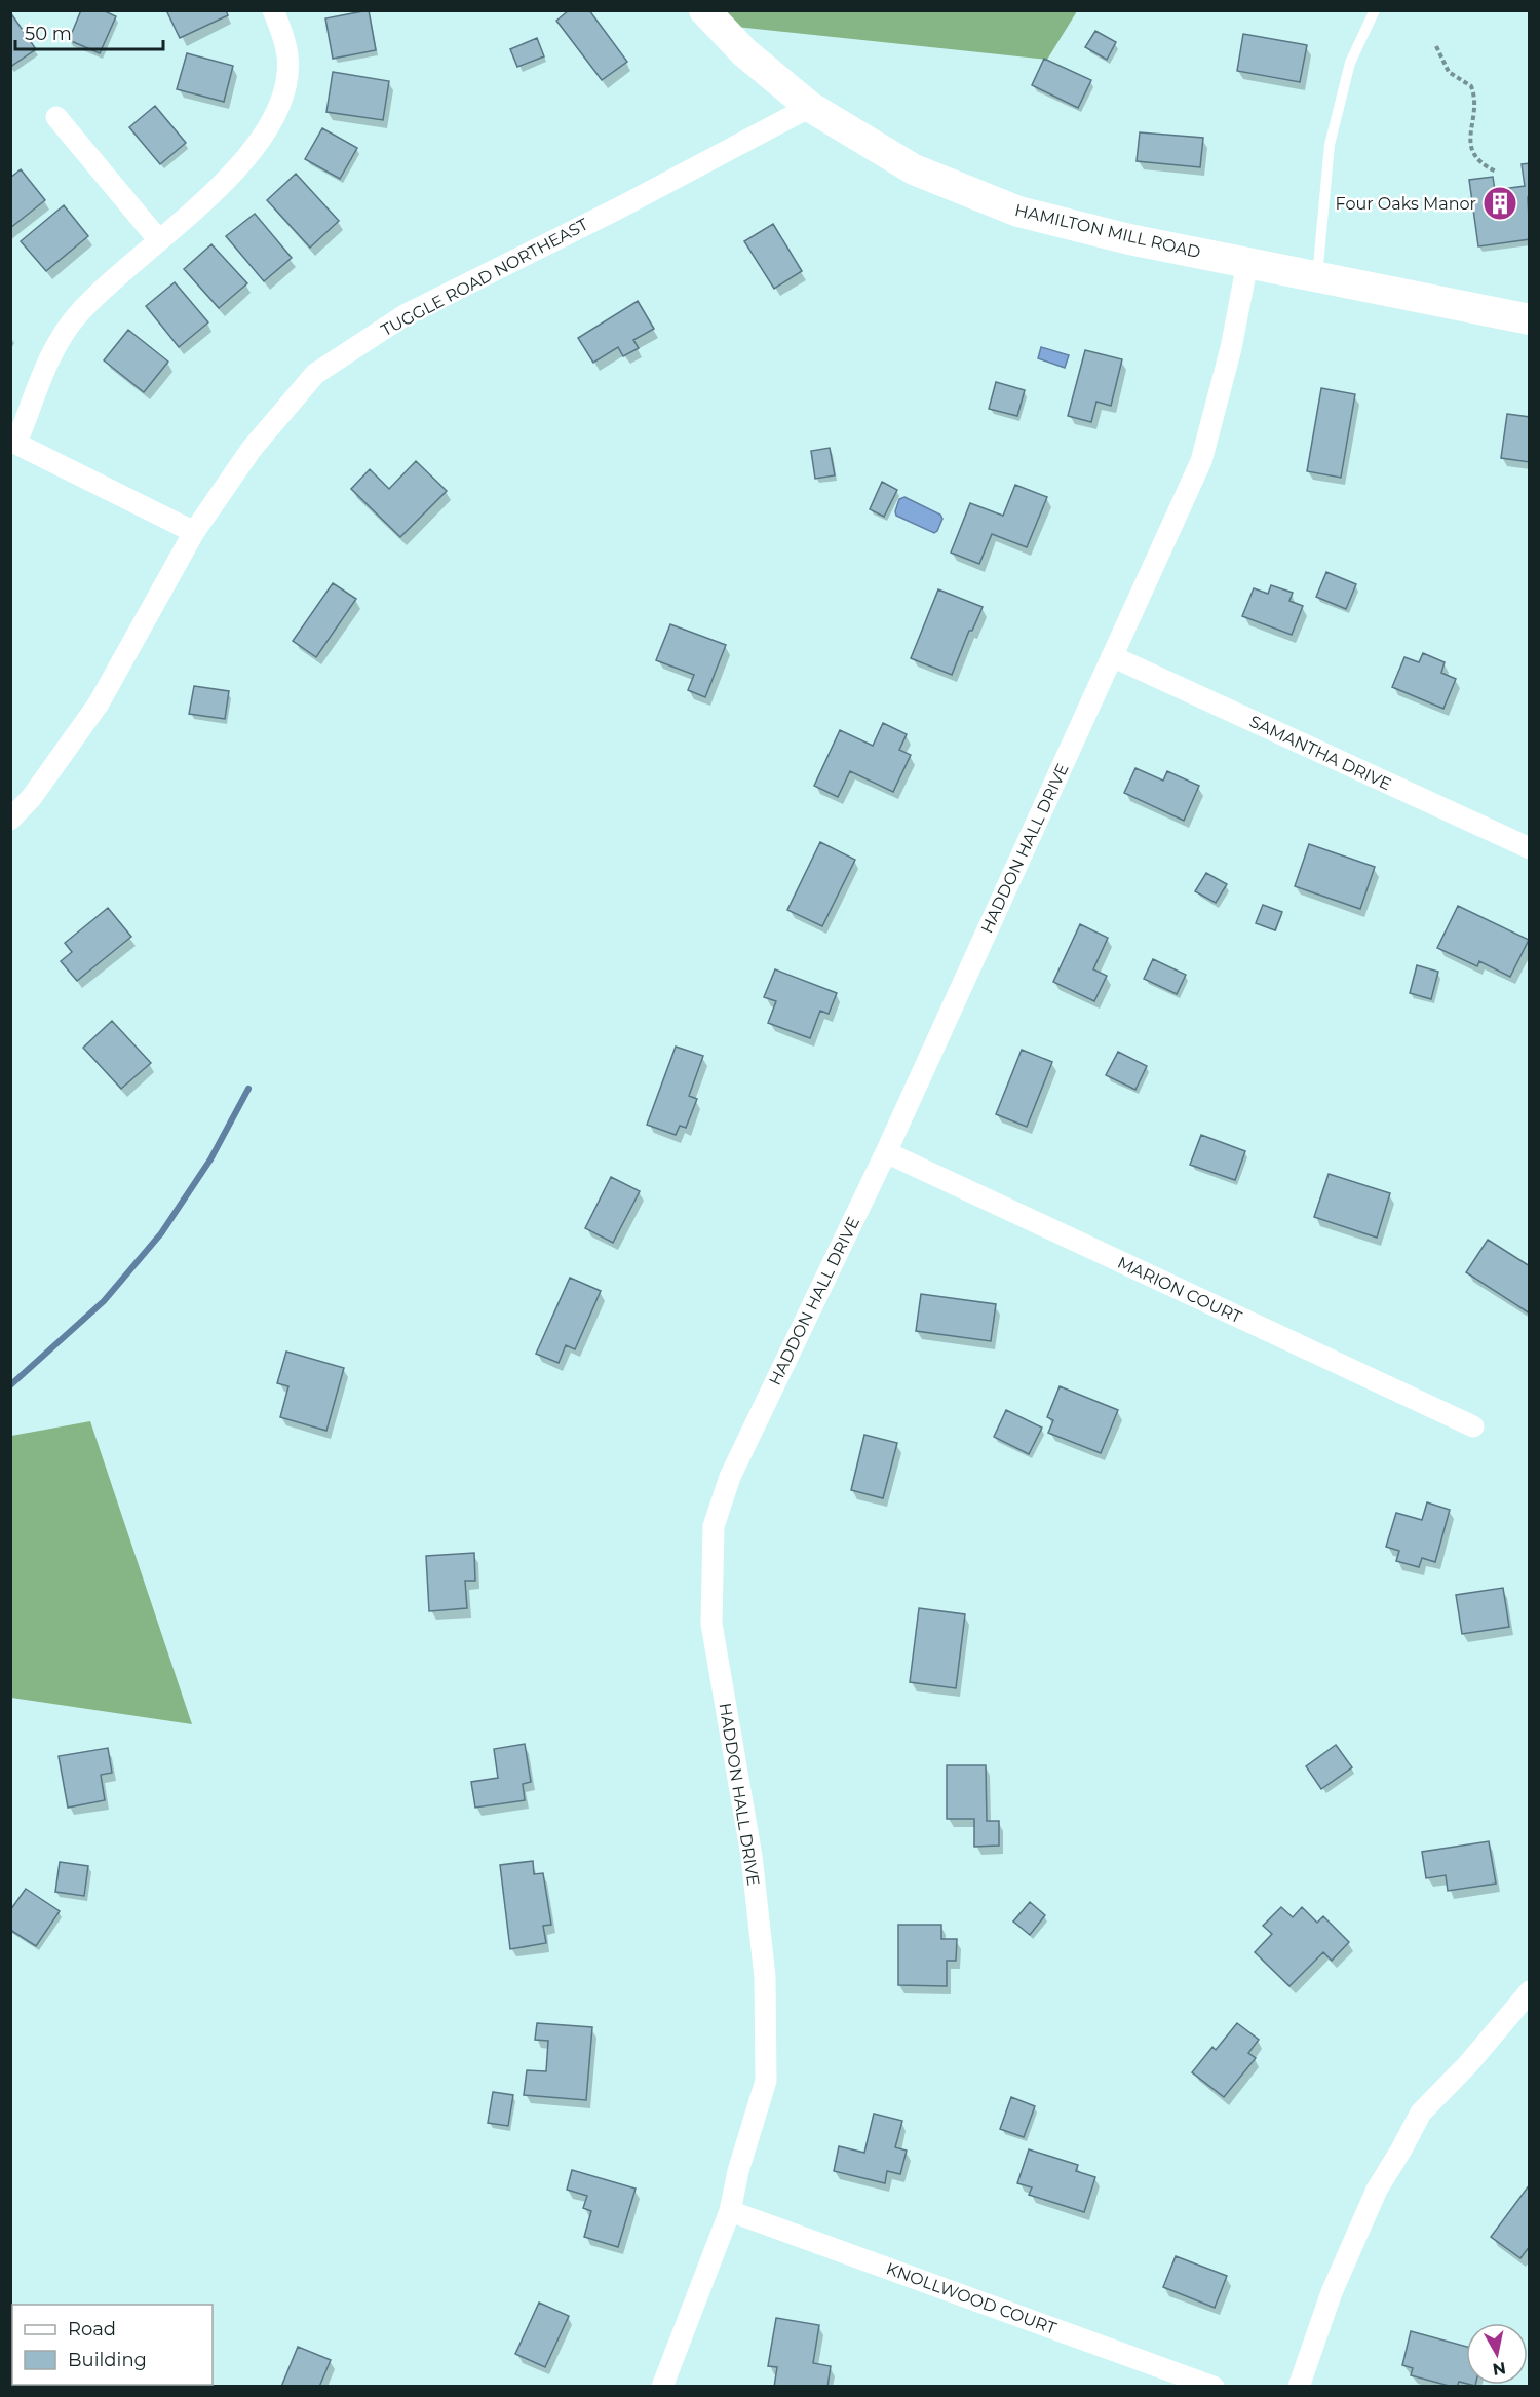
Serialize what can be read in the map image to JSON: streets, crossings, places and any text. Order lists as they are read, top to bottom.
{
  "streets": {
    "main road": ["HAMILTON MILL ROAD"],
    "street": [
      "TUGGLE ROAD NORTHEAST",
      "SAMANTHA DRIVE",
      "HADDON HALL DRIVE",
      "MARION COURT",
      "KNOLLWOOD COURT"
    ]
  },
  "crossings": [
    ["HAMILTON MILL ROAD", "TUGGLE ROAD NORTHEAST"],
    ["HAMILTON MILL ROAD", "HADDON HALL DRIVE"],
    ["SAMANTHA DRIVE", "HADDON HALL DRIVE"],
    ["HADDON HALL DRIVE", "MARION COURT"],
    ["HADDON HALL DRIVE", "KNOLLWOOD COURT"]
  ],
  "places": {
    "building": ["Four Oaks Manor"]
  },
  "legend": ["Road", "Building"],
  "scale_bar": "50 m",
  "north": "bottom"
}
